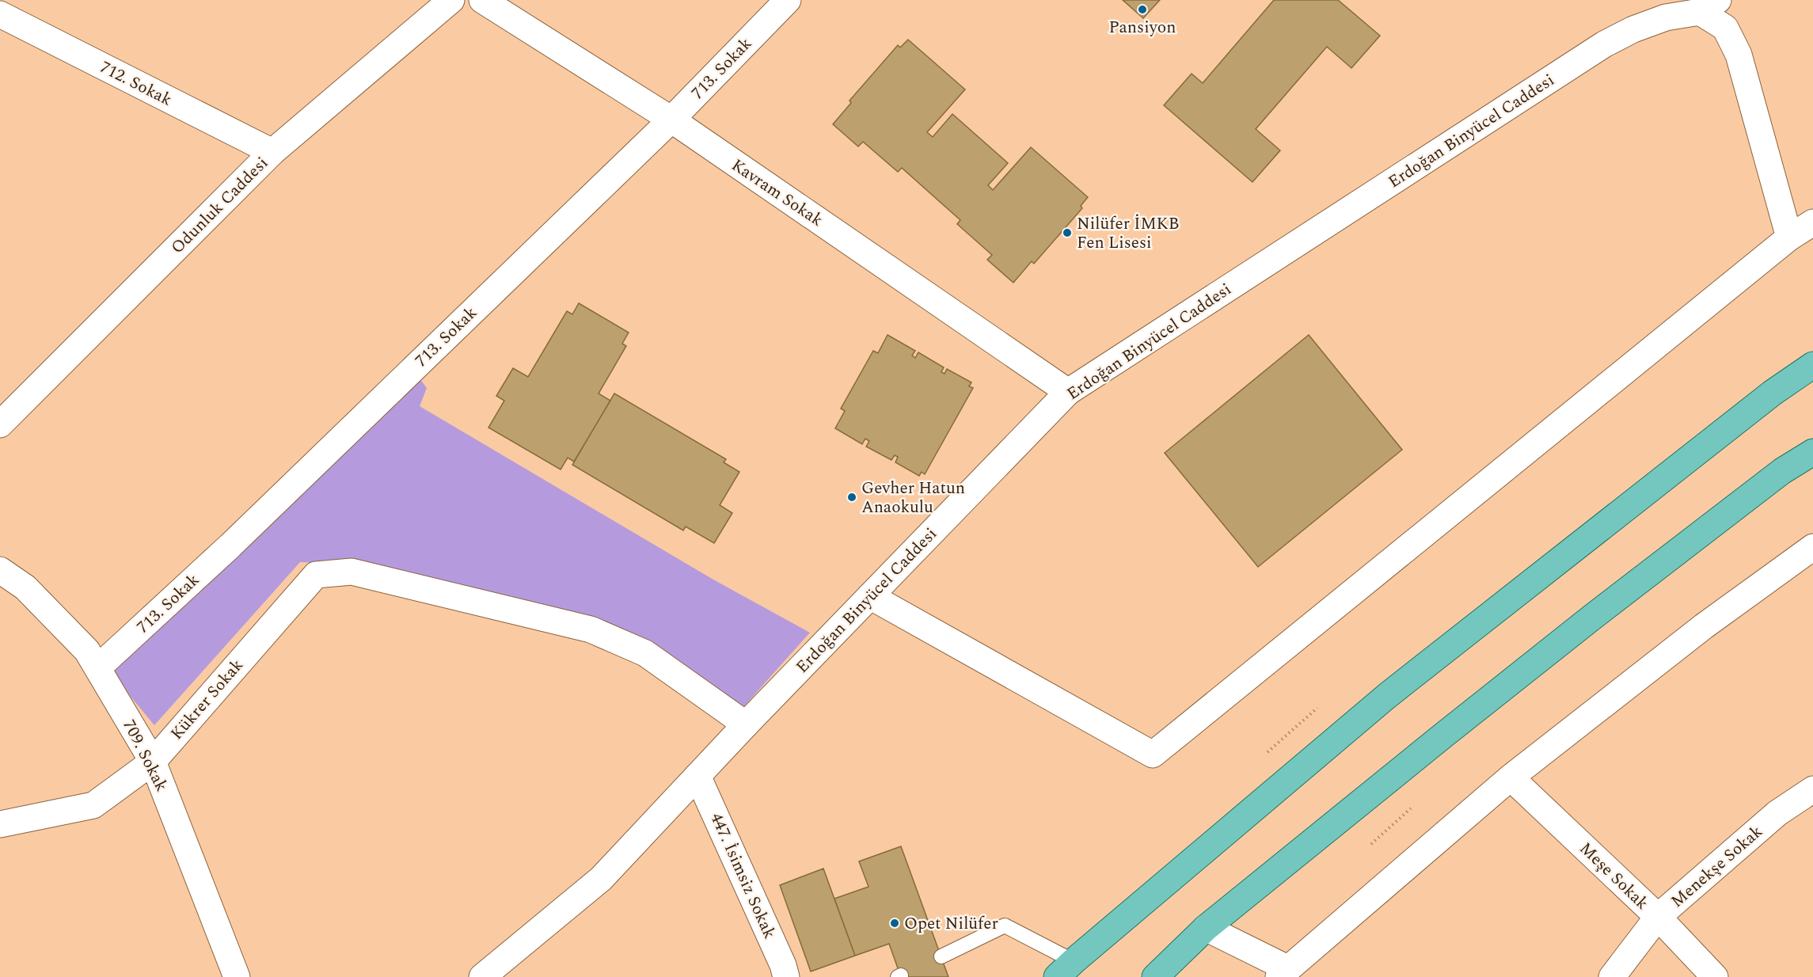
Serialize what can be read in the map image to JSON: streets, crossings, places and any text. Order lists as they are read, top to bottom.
{
  "streets": {
    "street": [
      "713. Sokak",
      "712. Sokak",
      "Erdoğan Binyücel Caddesi",
      "Kavram Sokak",
      "Odunluk Caddesi",
      "Kükrer Sokak",
      "709. Sokak",
      "Menekşe Sokak",
      "447. İsimsiz Sokak",
      "Meşe Sokak"
    ]
  },
  "crossings": [
    ["713. Sokak", "Kavram Sokak"],
    ["713. Sokak", "709. Sokak"],
    ["712. Sokak", "Odunluk Caddesi"],
    ["Erdoğan Binyücel Caddesi", "Kavram Sokak"],
    ["Erdoğan Binyücel Caddesi", "Kükrer Sokak"],
    ["Erdoğan Binyücel Caddesi", "447. İsimsiz Sokak"],
    ["Kükrer Sokak", "709. Sokak"],
    ["Menekşe Sokak", "Meşe Sokak"]
  ],
  "places": [
    "Pansiyon",
    "Nilüfer İMKB Fen Lisesi",
    "Gevher Hatun Anaokulu",
    "Opet Nilüfer"
  ]
}
